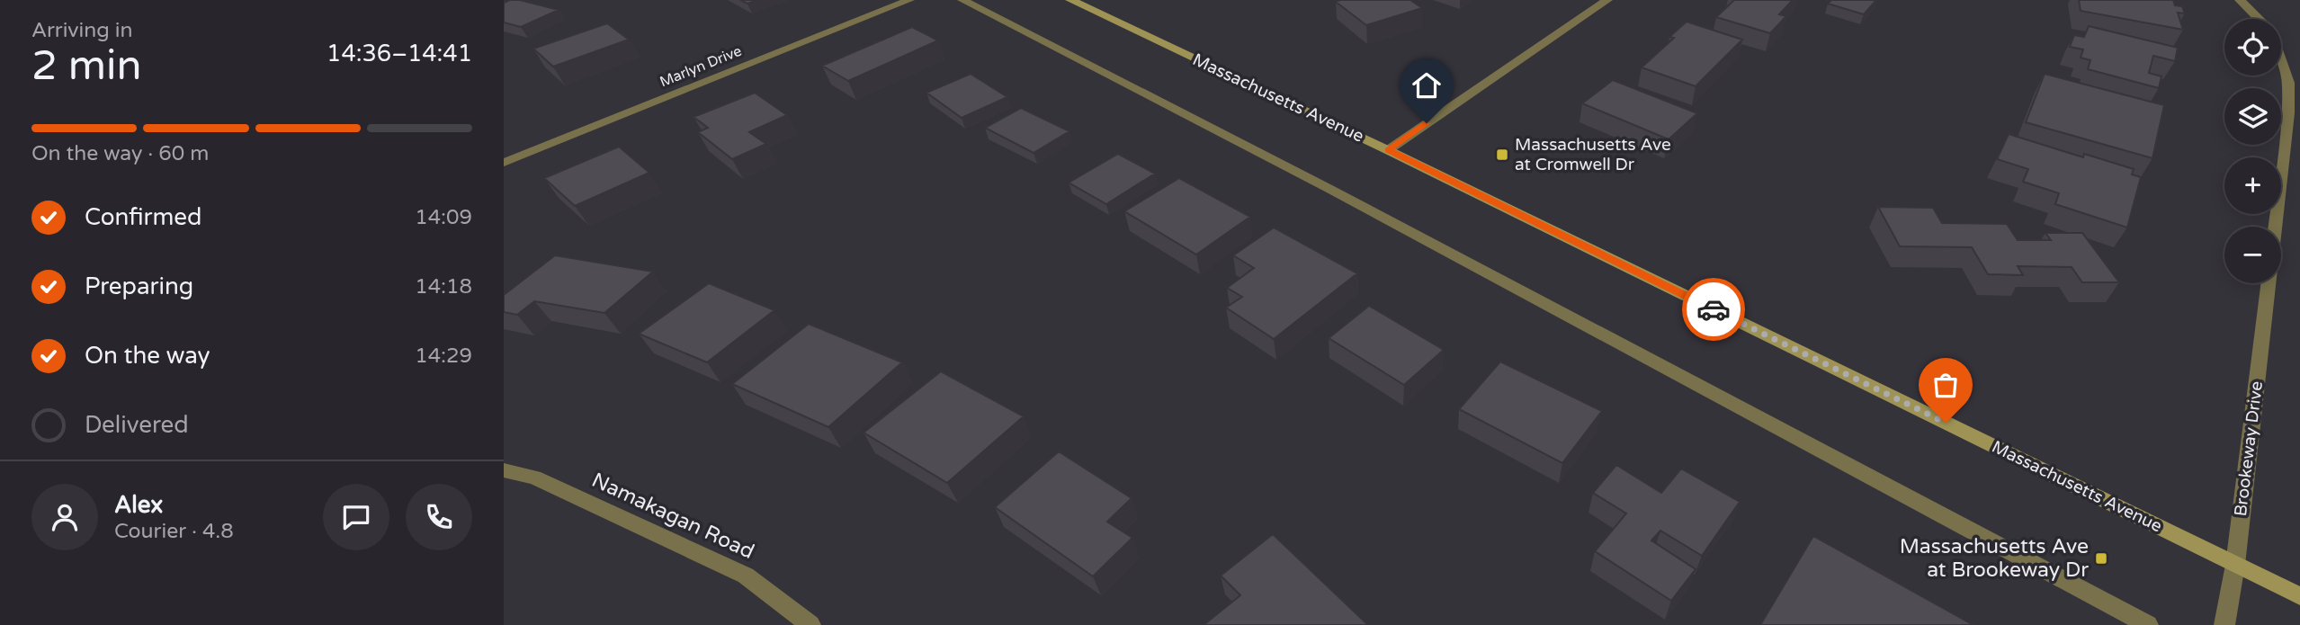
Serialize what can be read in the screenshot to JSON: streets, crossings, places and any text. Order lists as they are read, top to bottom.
{
  "streets": {
    "main road": ["Massachusetts Avenue"],
    "street": ["Marlyn Drive", "Brookeway Drive", "Namakagan Road"]
  },
  "crossings": [
    ["Massachusetts Avenue", "Brookeway Drive"]
  ],
  "places": {
    "transit": ["Massachusetts Ave at Cromwell Dr", "Massachusetts Ave at Brookeway Dr"]
  },
  "page": {
    "heading": ["2 min", "Arriving in", "14:36–14:41"],
    "panel": ["Alex", "Courier · 4.8"],
    "map_buttons": ["+", "−"],
    "bar": "On the way · 60 m",
    "list": [
      ["Confirmed", "14:09"],
      ["Preparing", "14:18"],
      ["On the way", "14:29"],
      "Delivered"
    ]
  }
}
